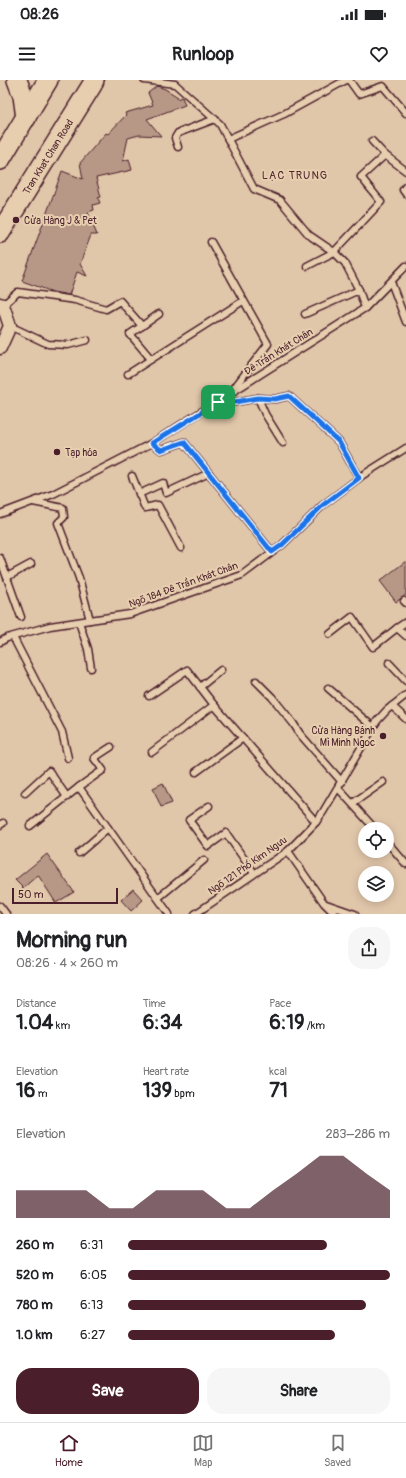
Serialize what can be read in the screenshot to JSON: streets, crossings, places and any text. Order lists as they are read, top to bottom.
{
  "streets": {
    "main road": ["Tran Khat Chan Road"],
    "lane": ["Đê Trần Khát Chân", "Ngõ 184 Đê Trần Khát Chân", "Ngõ 121 Phố Kim Ngưu"]
  },
  "districts": ["LẠC TRUNG"],
  "places": ["Cửa Hàng J & Pet", "Tạp hóa", "Cửa Hàng Bánh Mì Minh Ngoc"],
  "scale_bar": "50 m",
  "page": {
    "status": "08:26",
    "header": "Runloop",
    "scale": "50 m",
    "heading": ["Morning run", "08:26 · 4 × 260 m"],
    "stats": [
      ["Distance", "1.04 km"],
      ["Time", "6:34"],
      ["Pace", "6:19 /km"],
      ["Elevation", "16 m"],
      ["Heart rate", "139 bpm"],
      ["kcal", "71"]
    ],
    "chart": ["Elevation", "283–286 m"],
    "list": [
      {
        "name": "260 m",
        "note": "6:31"
      },
      {
        "name": "520 m",
        "note": "6:05"
      },
      {
        "name": "780 m",
        "note": "6:13"
      },
      {
        "name": "1.0 km",
        "note": "6:27"
      }
    ],
    "buttons": ["Save", "Share"],
    "tabs": ["Home", "Map", "Saved"]
  }
}
